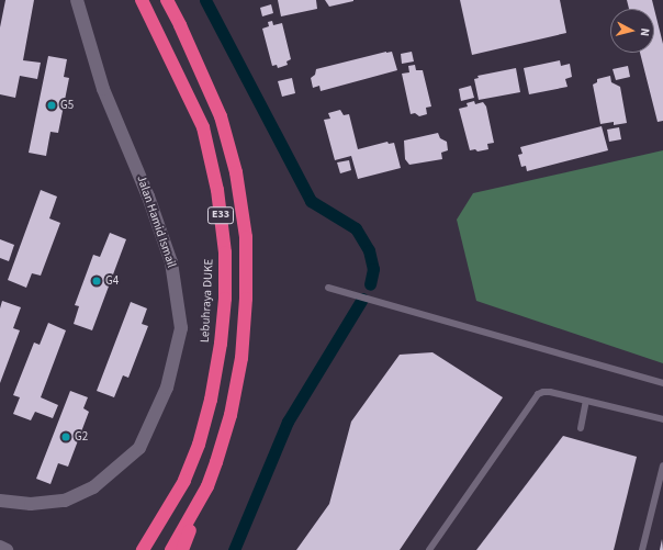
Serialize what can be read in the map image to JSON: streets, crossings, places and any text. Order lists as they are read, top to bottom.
{
  "streets": {
    "highway": ["E33", "Lebuhraya DUKE"],
    "street": ["Jalan Hamid Ismail"]
  },
  "places": ["G5", "G4", "G2"],
  "north": "right"
}
